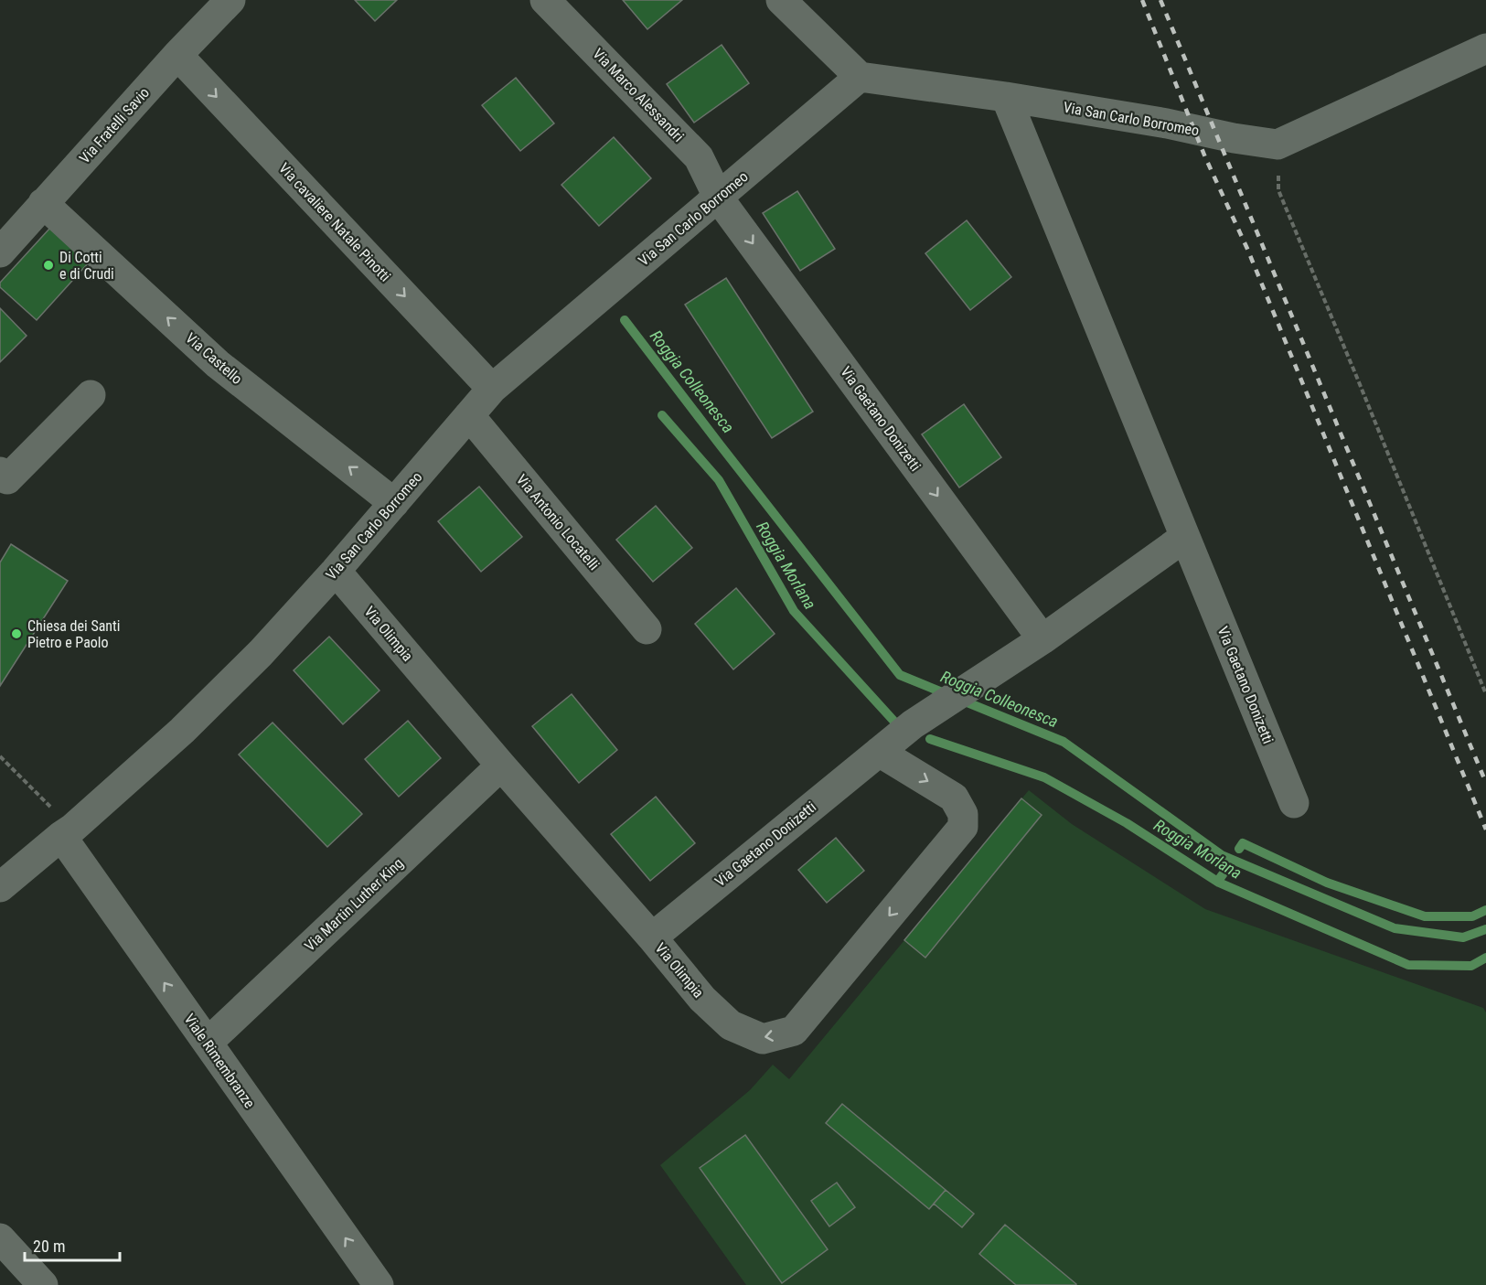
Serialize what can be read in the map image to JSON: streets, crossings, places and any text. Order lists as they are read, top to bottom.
{
  "streets": {
    "street": [
      "Via Marco Alessandri",
      "Via San Carlo Borromeo",
      "Via Fratelli Savio",
      "Via cavaliere Natale Pinotti",
      "Via Castello",
      "Via Gaetano Donizetti",
      "Via Antonio Locatelli",
      "Via Olimpia",
      "Via Martin Luther King",
      "Viale Rimembranze"
    ]
  },
  "crossings": [
    ["Via Marco Alessandri", "Via San Carlo Borromeo"],
    ["Via Marco Alessandri", "Via Gaetano Donizetti"],
    ["Via San Carlo Borromeo", "Via cavaliere Natale Pinotti"],
    ["Via San Carlo Borromeo", "Via Castello"],
    ["Via San Carlo Borromeo", "Via Gaetano Donizetti"],
    ["Via San Carlo Borromeo", "Via Antonio Locatelli"],
    ["Via San Carlo Borromeo", "Via Olimpia"],
    ["Via San Carlo Borromeo", "Viale Rimembranze"],
    ["Via Fratelli Savio", "Via cavaliere Natale Pinotti"],
    ["Via Fratelli Savio", "Via Castello"],
    ["Via Gaetano Donizetti", "Via Olimpia"],
    ["Via Olimpia", "Via Martin Luther King"],
    ["Via Martin Luther King", "Viale Rimembranze"]
  ],
  "one_way": ["Via cavaliere Natale Pinotti", "Via Castello", "Viale Rimembranze"],
  "water": ["Roggia Colleonesca", "Roggia Morlana"],
  "places": ["Di Cotti e di Crudi", "Chiesa dei Santi Pietro e Paolo"],
  "scale_bar": "20 m"
}
